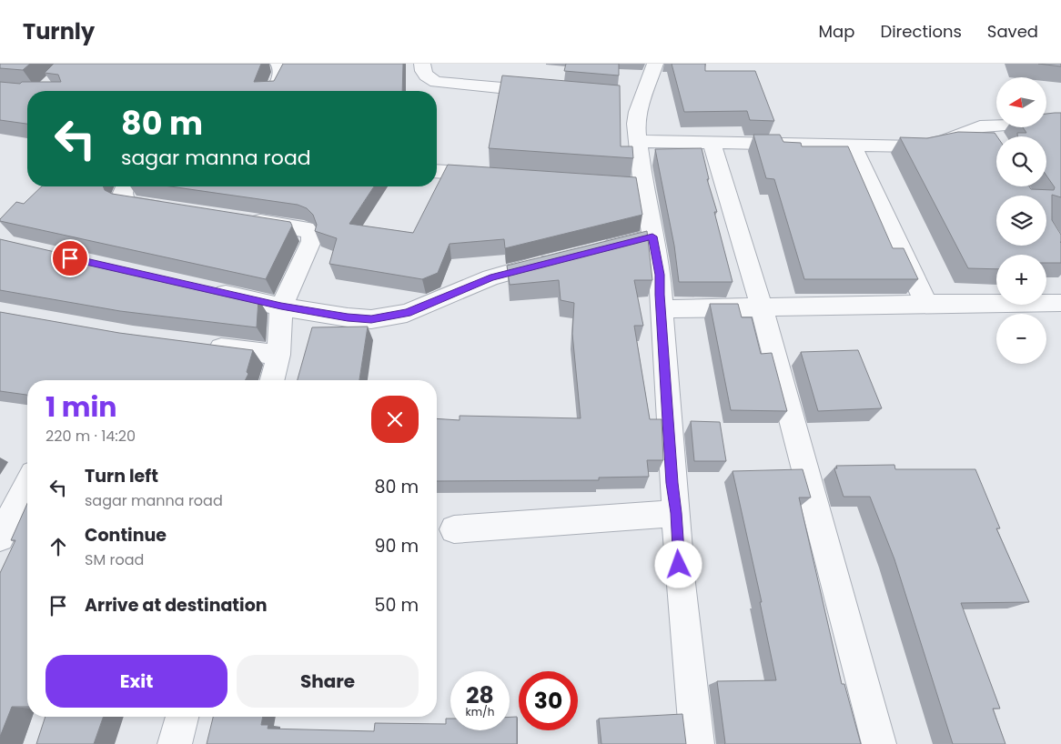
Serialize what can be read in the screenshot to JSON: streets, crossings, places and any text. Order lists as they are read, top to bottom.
{
  "north": "left",
  "page": {
    "header": "Turnly",
    "nav": ["Map", "Directions", "Saved"],
    "map_buttons": ["+", "−"],
    "turn": ["80 m", "sagar manna road"],
    "heading": ["1 min", "220 m · 14:20"],
    "list": [
      {
        "name": "Turn left",
        "note": "sagar manna road",
        "value": "80 m"
      },
      {
        "name": "Continue",
        "note": "SM road",
        "value": "90 m"
      },
      {
        "name": "Arrive at destination",
        "value": "50 m"
      }
    ],
    "buttons": ["Exit", "Share"],
    "speed": "28 km/h",
    "limit": "30"
  }
}
